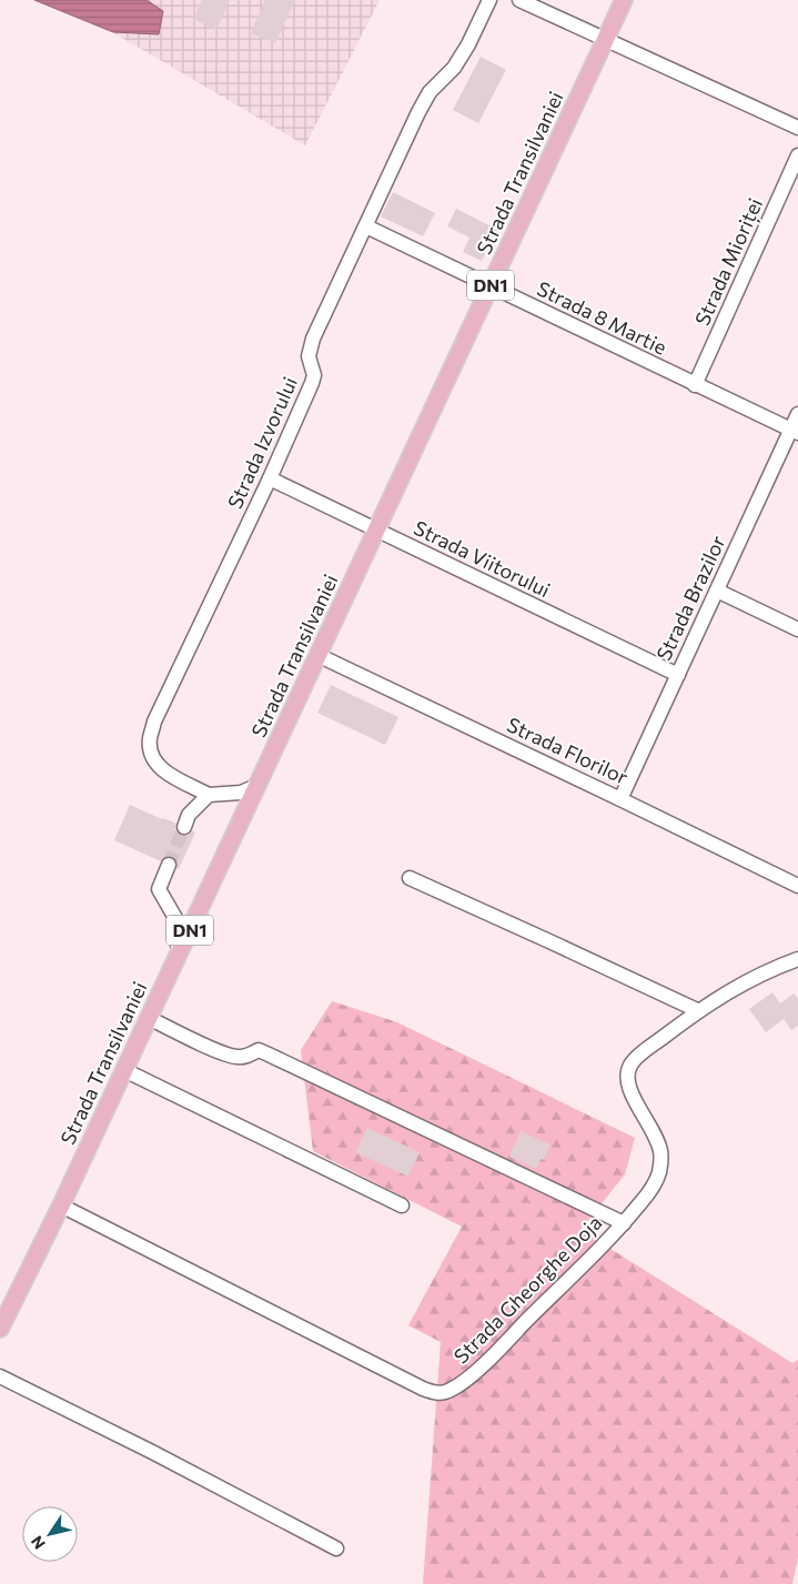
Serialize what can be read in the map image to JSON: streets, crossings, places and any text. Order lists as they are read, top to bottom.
{
  "streets": {
    "main road": ["Strada Transilvaniei", "DN1"],
    "street": [
      "Strada Mioriței",
      "Strada 8 Martie",
      "Strada Izvorului",
      "Strada Viitorului",
      "Strada Brazilor",
      "Strada Florilor",
      "Strada Gheorghe Doja"
    ]
  },
  "crossings": [
    ["Strada Transilvaniei", "Strada 8 Martie"],
    ["Strada Transilvaniei", "Strada Viitorului"],
    ["Strada Transilvaniei", "Strada Florilor"],
    ["Strada Transilvaniei", "Strada Gheorghe Doja"],
    ["Strada Mioriței", "Strada 8 Martie"],
    ["Strada 8 Martie", "Strada Izvorului"],
    ["Strada 8 Martie", "Strada Brazilor"],
    ["Strada Izvorului", "Strada Viitorului"],
    ["Strada Viitorului", "Strada Brazilor"],
    ["Strada Brazilor", "Strada Florilor"]
  ],
  "north": "bottom left"
}
